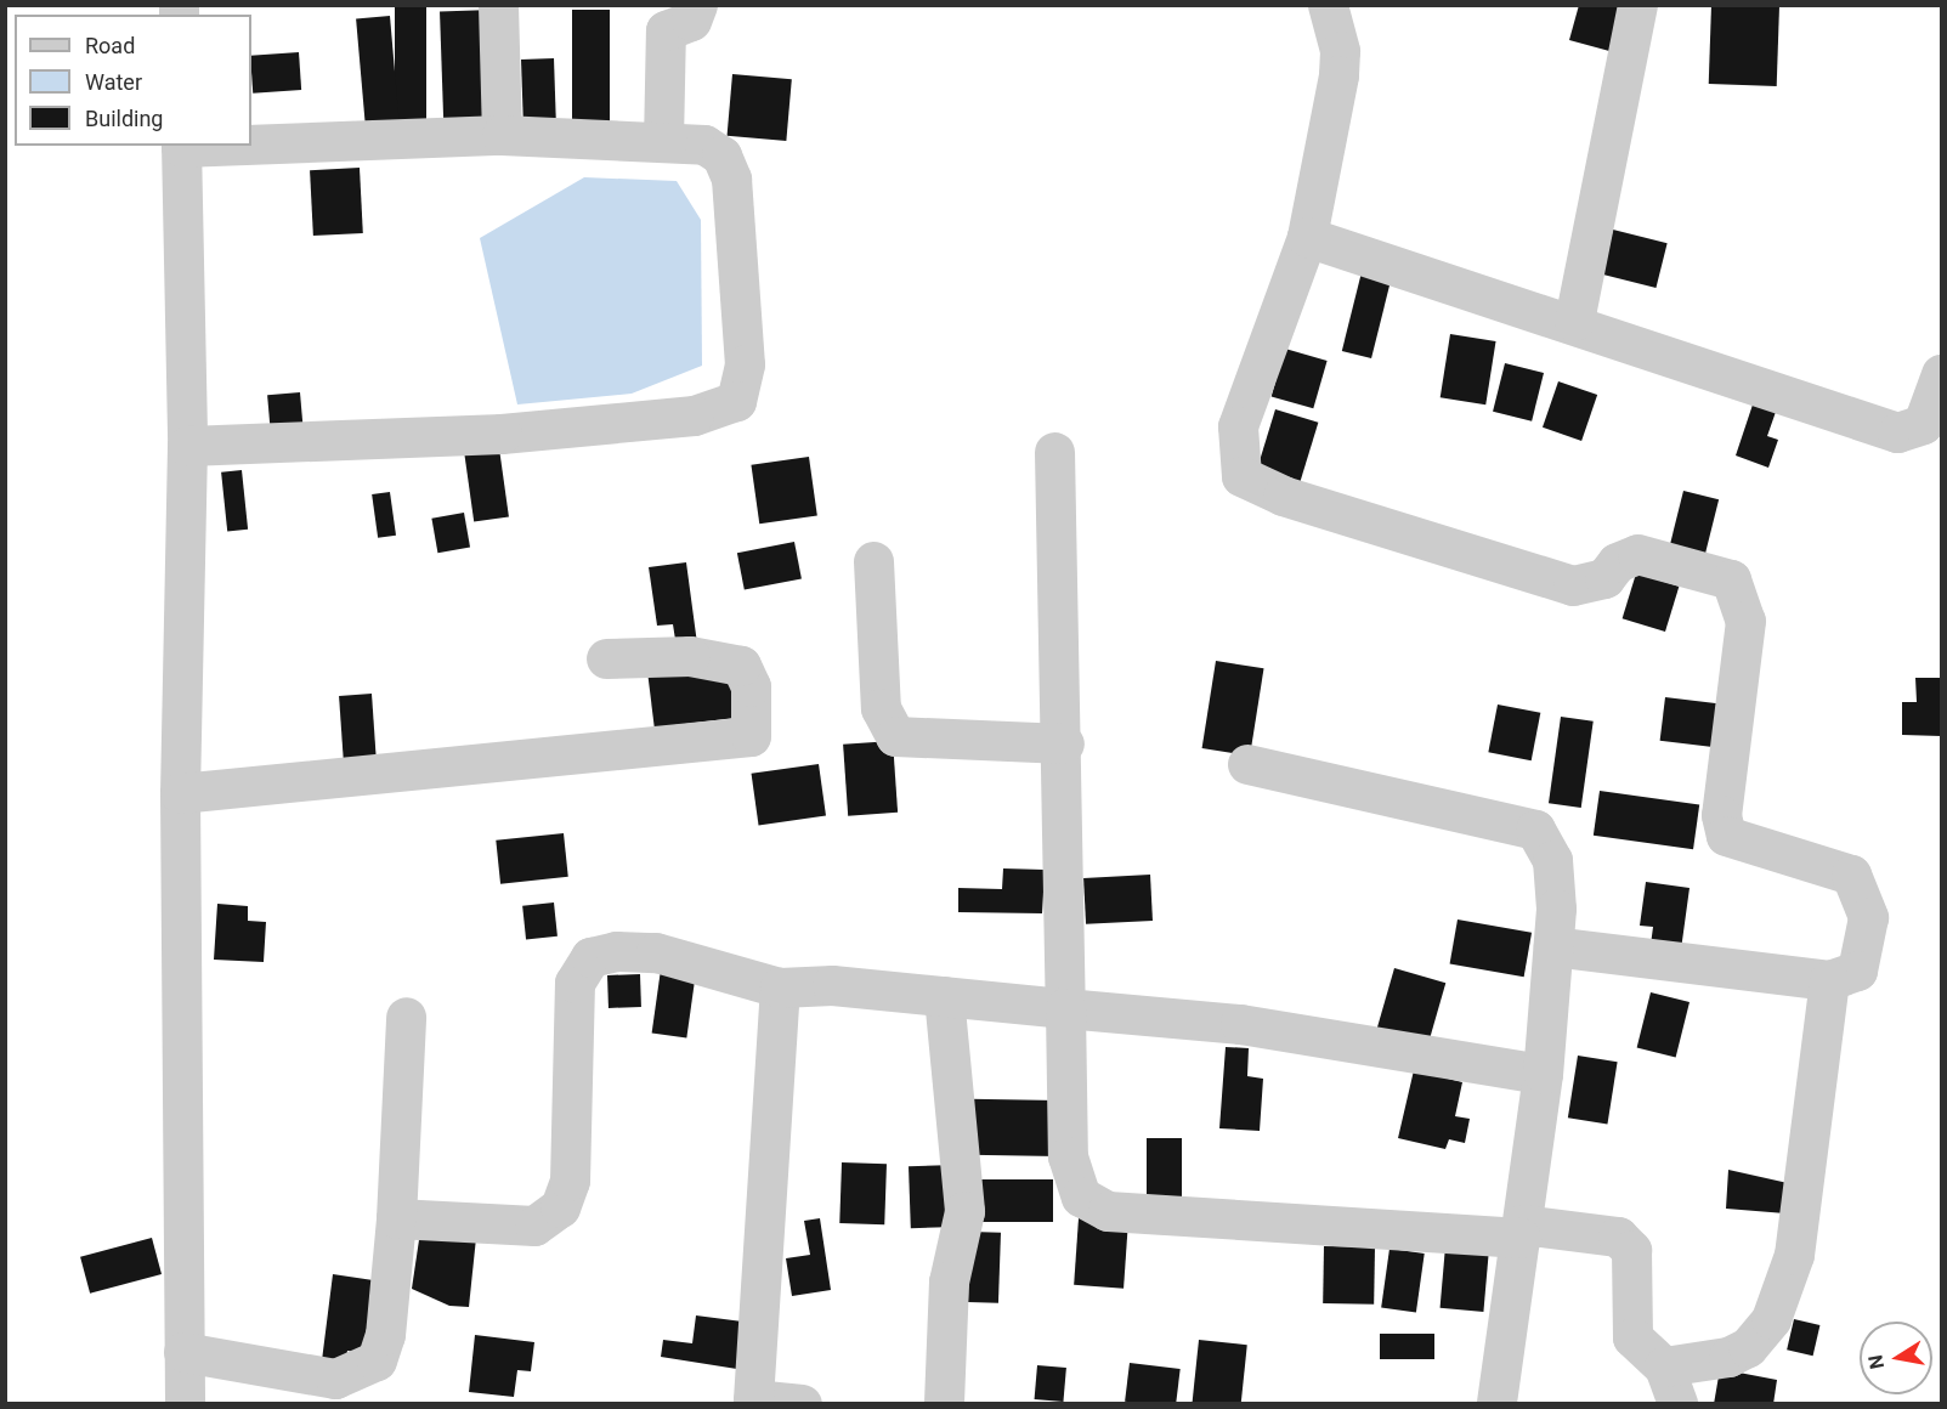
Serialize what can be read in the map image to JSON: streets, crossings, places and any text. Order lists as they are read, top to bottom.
{
  "legend": ["Road", "Water", "Building"],
  "north": "left"
}
